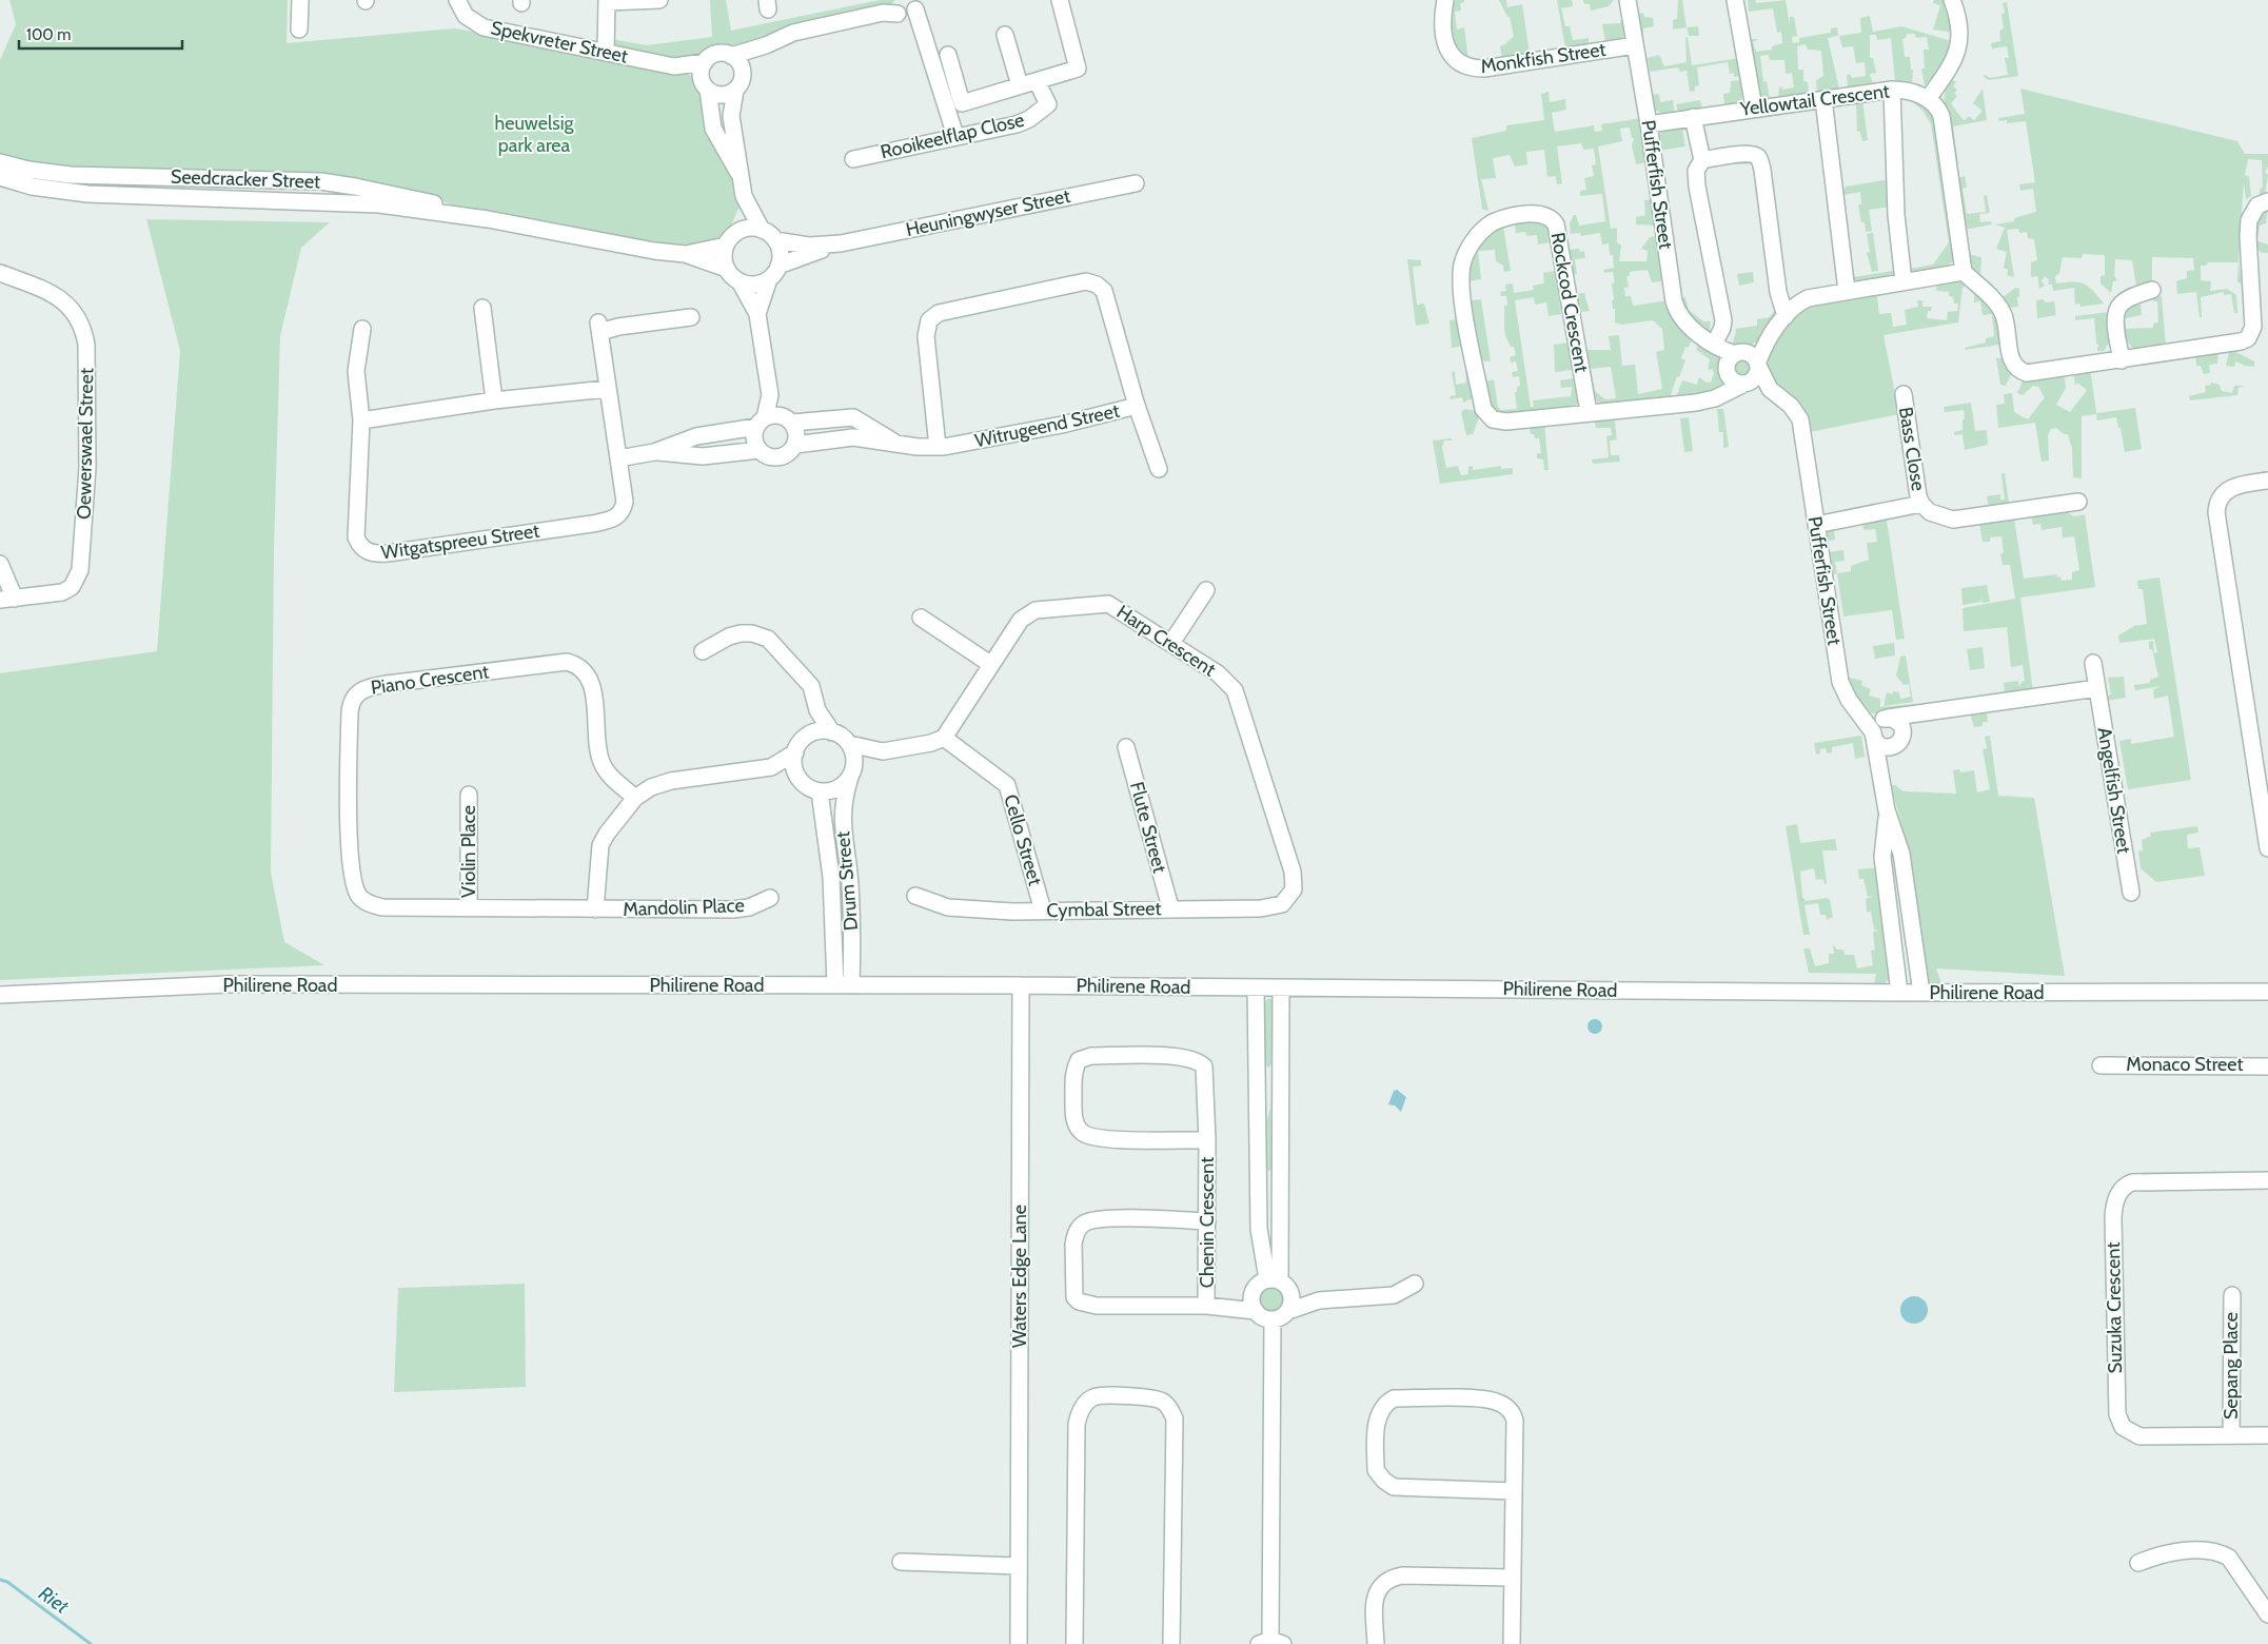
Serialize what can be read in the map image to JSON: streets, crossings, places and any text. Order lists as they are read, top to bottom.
{
  "streets": {
    "street": [
      "Spekvreter Street",
      "Monkfish Street",
      "Yellowtail Crescent",
      "Rooikeelflap Close",
      "Seedcracker Street",
      "Pufferfish Street",
      "Heuningwyser Street",
      "Rockcod Crescent",
      "Witrugeend Street",
      "Oewerswael Street",
      "Bass Close",
      "Witgatspreeu Street",
      "Harp Crescent",
      "Piano Crescent",
      "Angelfish Street",
      "Flute Street",
      "Cello Street",
      "Violin Place",
      "Drum Street",
      "Mandolin Place",
      "Cymbal Street",
      "Philirene Road",
      "Monaco Street",
      "Chenin Crescent",
      "Waters Edge Lane",
      "Suzuka Crescent",
      "Sepang Place"
    ]
  },
  "crossings": [
    ["Monkfish Street", "Pufferfish Street"],
    ["Yellowtail Crescent", "Pufferfish Street"],
    ["Seedcracker Street", "Heuningwyser Street"],
    ["Pufferfish Street", "Rockcod Crescent"],
    ["Harp Crescent", "Cello Street"],
    ["Harp Crescent", "Cymbal Street"],
    ["Piano Crescent", "Violin Place"],
    ["Piano Crescent", "Mandolin Place"],
    ["Flute Street", "Cymbal Street"],
    ["Cello Street", "Cymbal Street"],
    ["Drum Street", "Philirene Road"],
    ["Philirene Road", "Waters Edge Lane"],
    ["Suzuka Crescent", "Sepang Place"]
  ],
  "water": ["Riet"],
  "parks": ["heuwelsig park area"],
  "scale_bar": "100 m"
}
